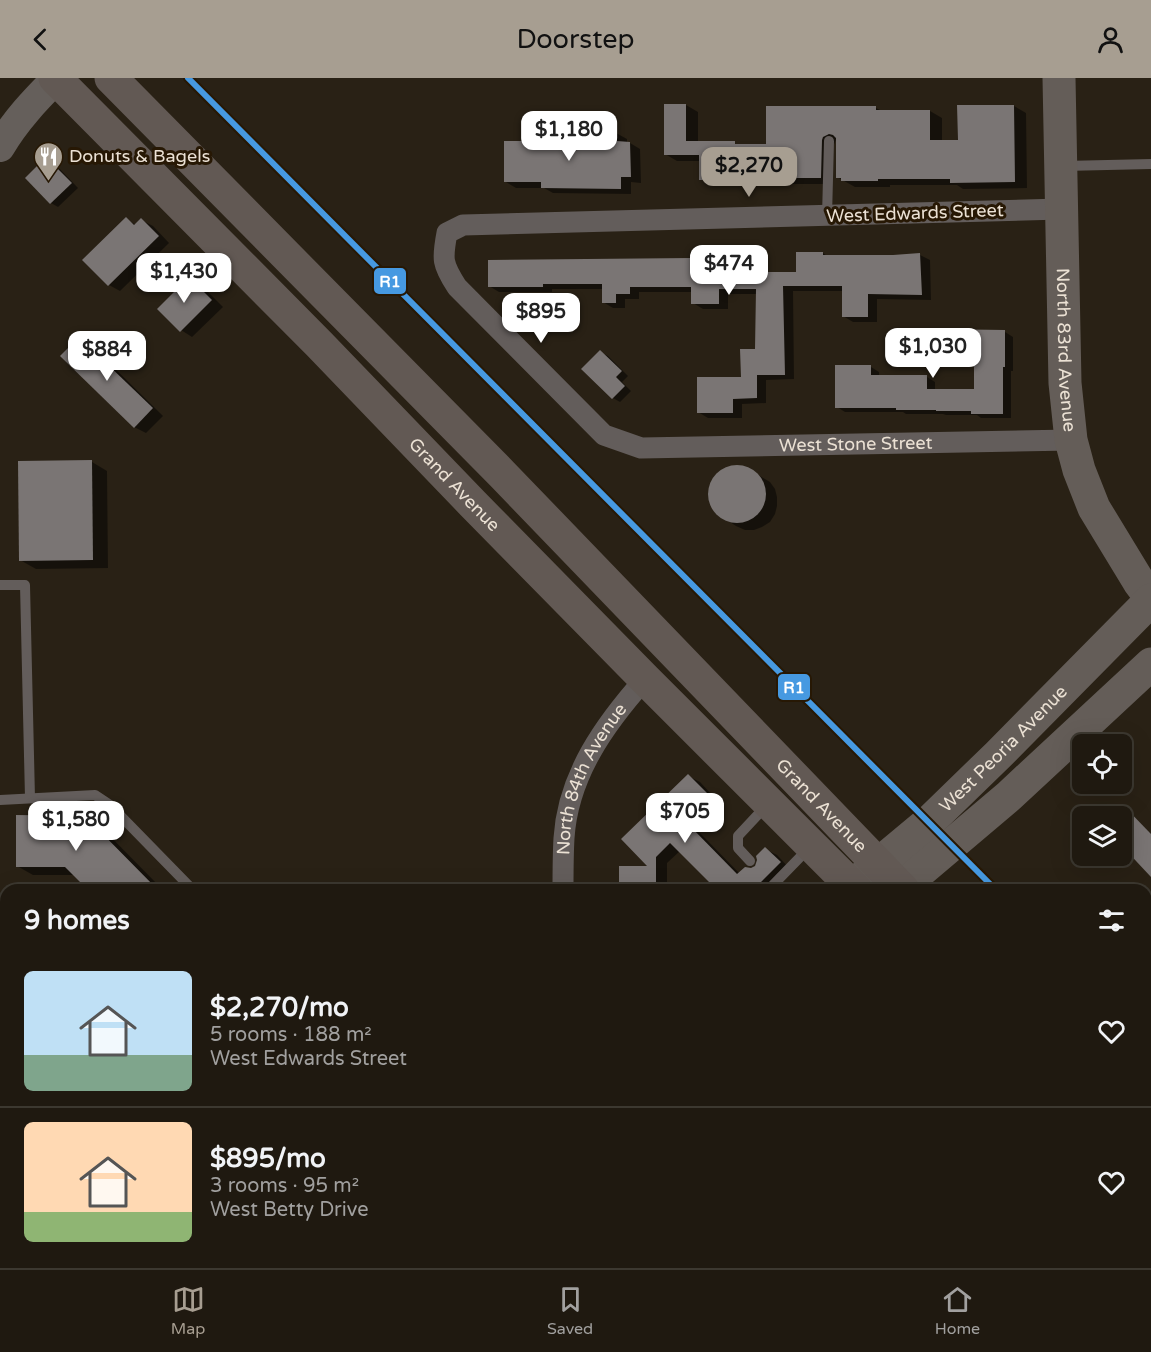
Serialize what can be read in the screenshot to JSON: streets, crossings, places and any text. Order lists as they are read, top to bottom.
{
  "streets": {
    "highway": ["Grand Avenue"],
    "main road": ["North 83rd Avenue", "West Peoria Avenue"],
    "street": ["West Edwards Street", "West Stone Street", "North 84th Avenue"]
  },
  "crossings": [
    ["West Edwards Street", "North 83rd Avenue"],
    ["West Edwards Street", "West Stone Street"],
    ["North 83rd Avenue", "West Stone Street"],
    ["North 83rd Avenue", "West Peoria Avenue"],
    ["Grand Avenue", "West Peoria Avenue"],
    ["Grand Avenue", "North 84th Avenue"]
  ],
  "places": {
    "restaurant": ["Donuts & Bagels"]
  },
  "lines": ["transit line R1"],
  "page": {
    "header": "Doorstep",
    "price": [
      "$1,180",
      "$2,270",
      "$474",
      "$1,430",
      "$895",
      "$1,030",
      "$884",
      "$705",
      "$1,580"
    ],
    "heading": "9 homes",
    "list": [
      {
        "name": "$2,270/mo",
        "note": "5 rooms · 188 m² · West Edwards Street"
      },
      {
        "name": "$895/mo",
        "note": "3 rooms · 95 m² · West Betty Drive"
      }
    ],
    "tabs": ["Map", "Saved", "Home"]
  }
}
